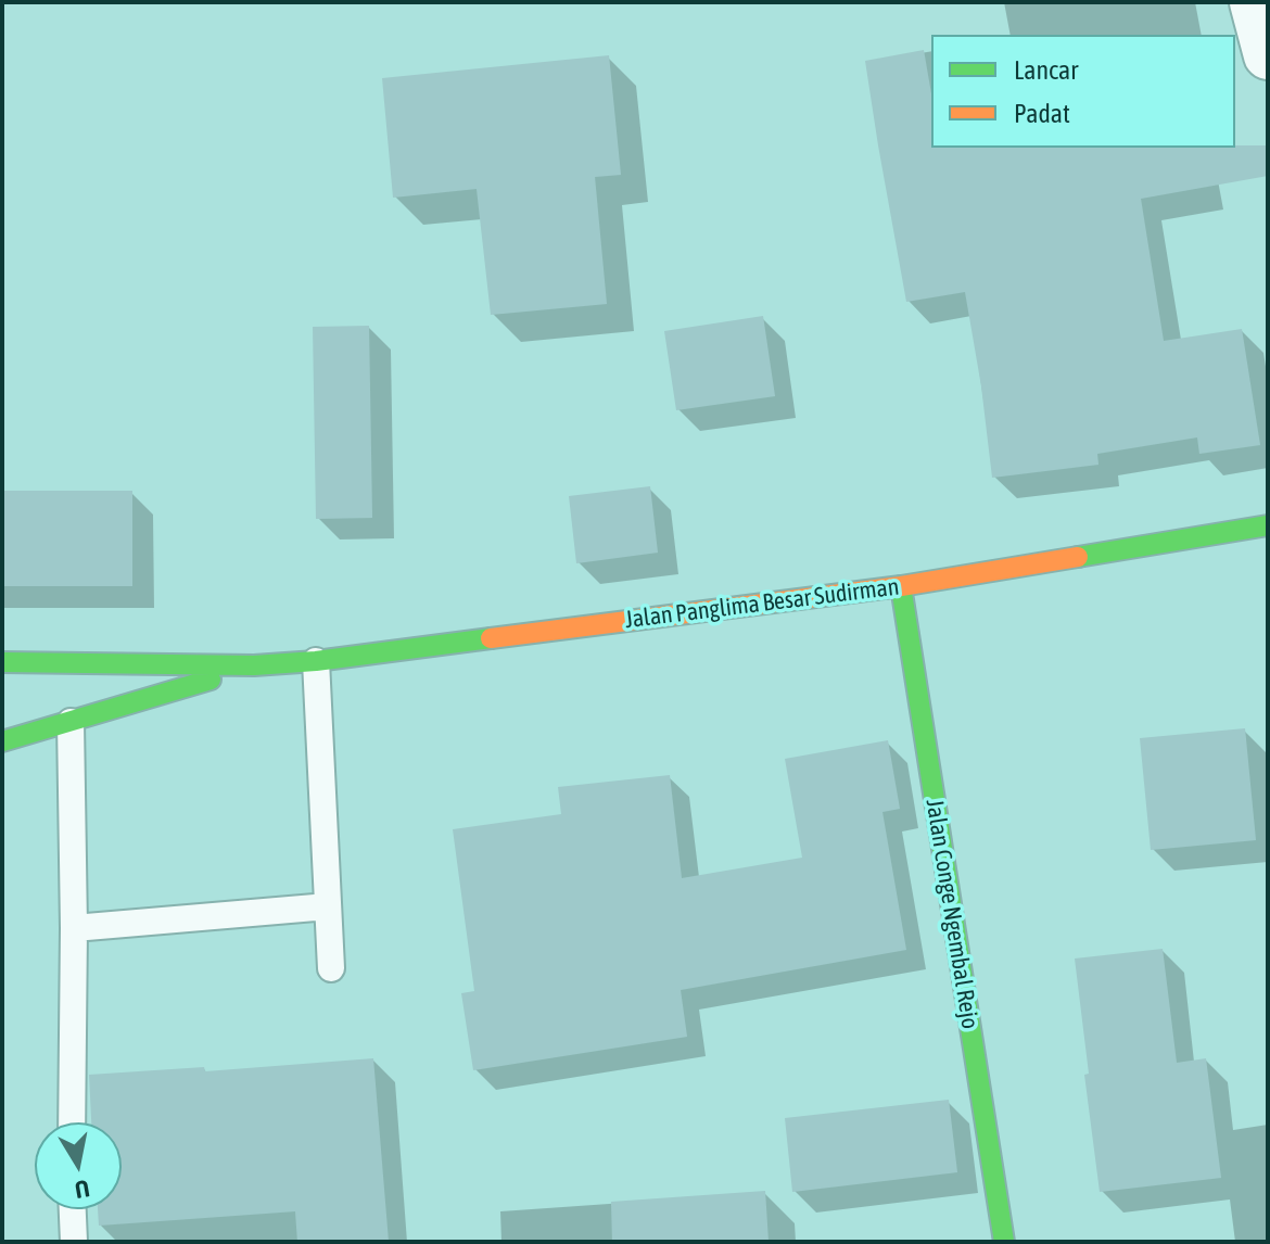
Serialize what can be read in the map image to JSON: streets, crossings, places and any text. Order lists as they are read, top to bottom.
{
  "streets": {
    "main road": ["Jalan Panglima Besar Sudirman", "Jalan Conge Ngembal Rejo"]
  },
  "crossings": [
    ["Jalan Panglima Besar Sudirman", "Jalan Conge Ngembal Rejo"]
  ],
  "legend": ["Lancar", "Padat"],
  "north": "bottom"
}
